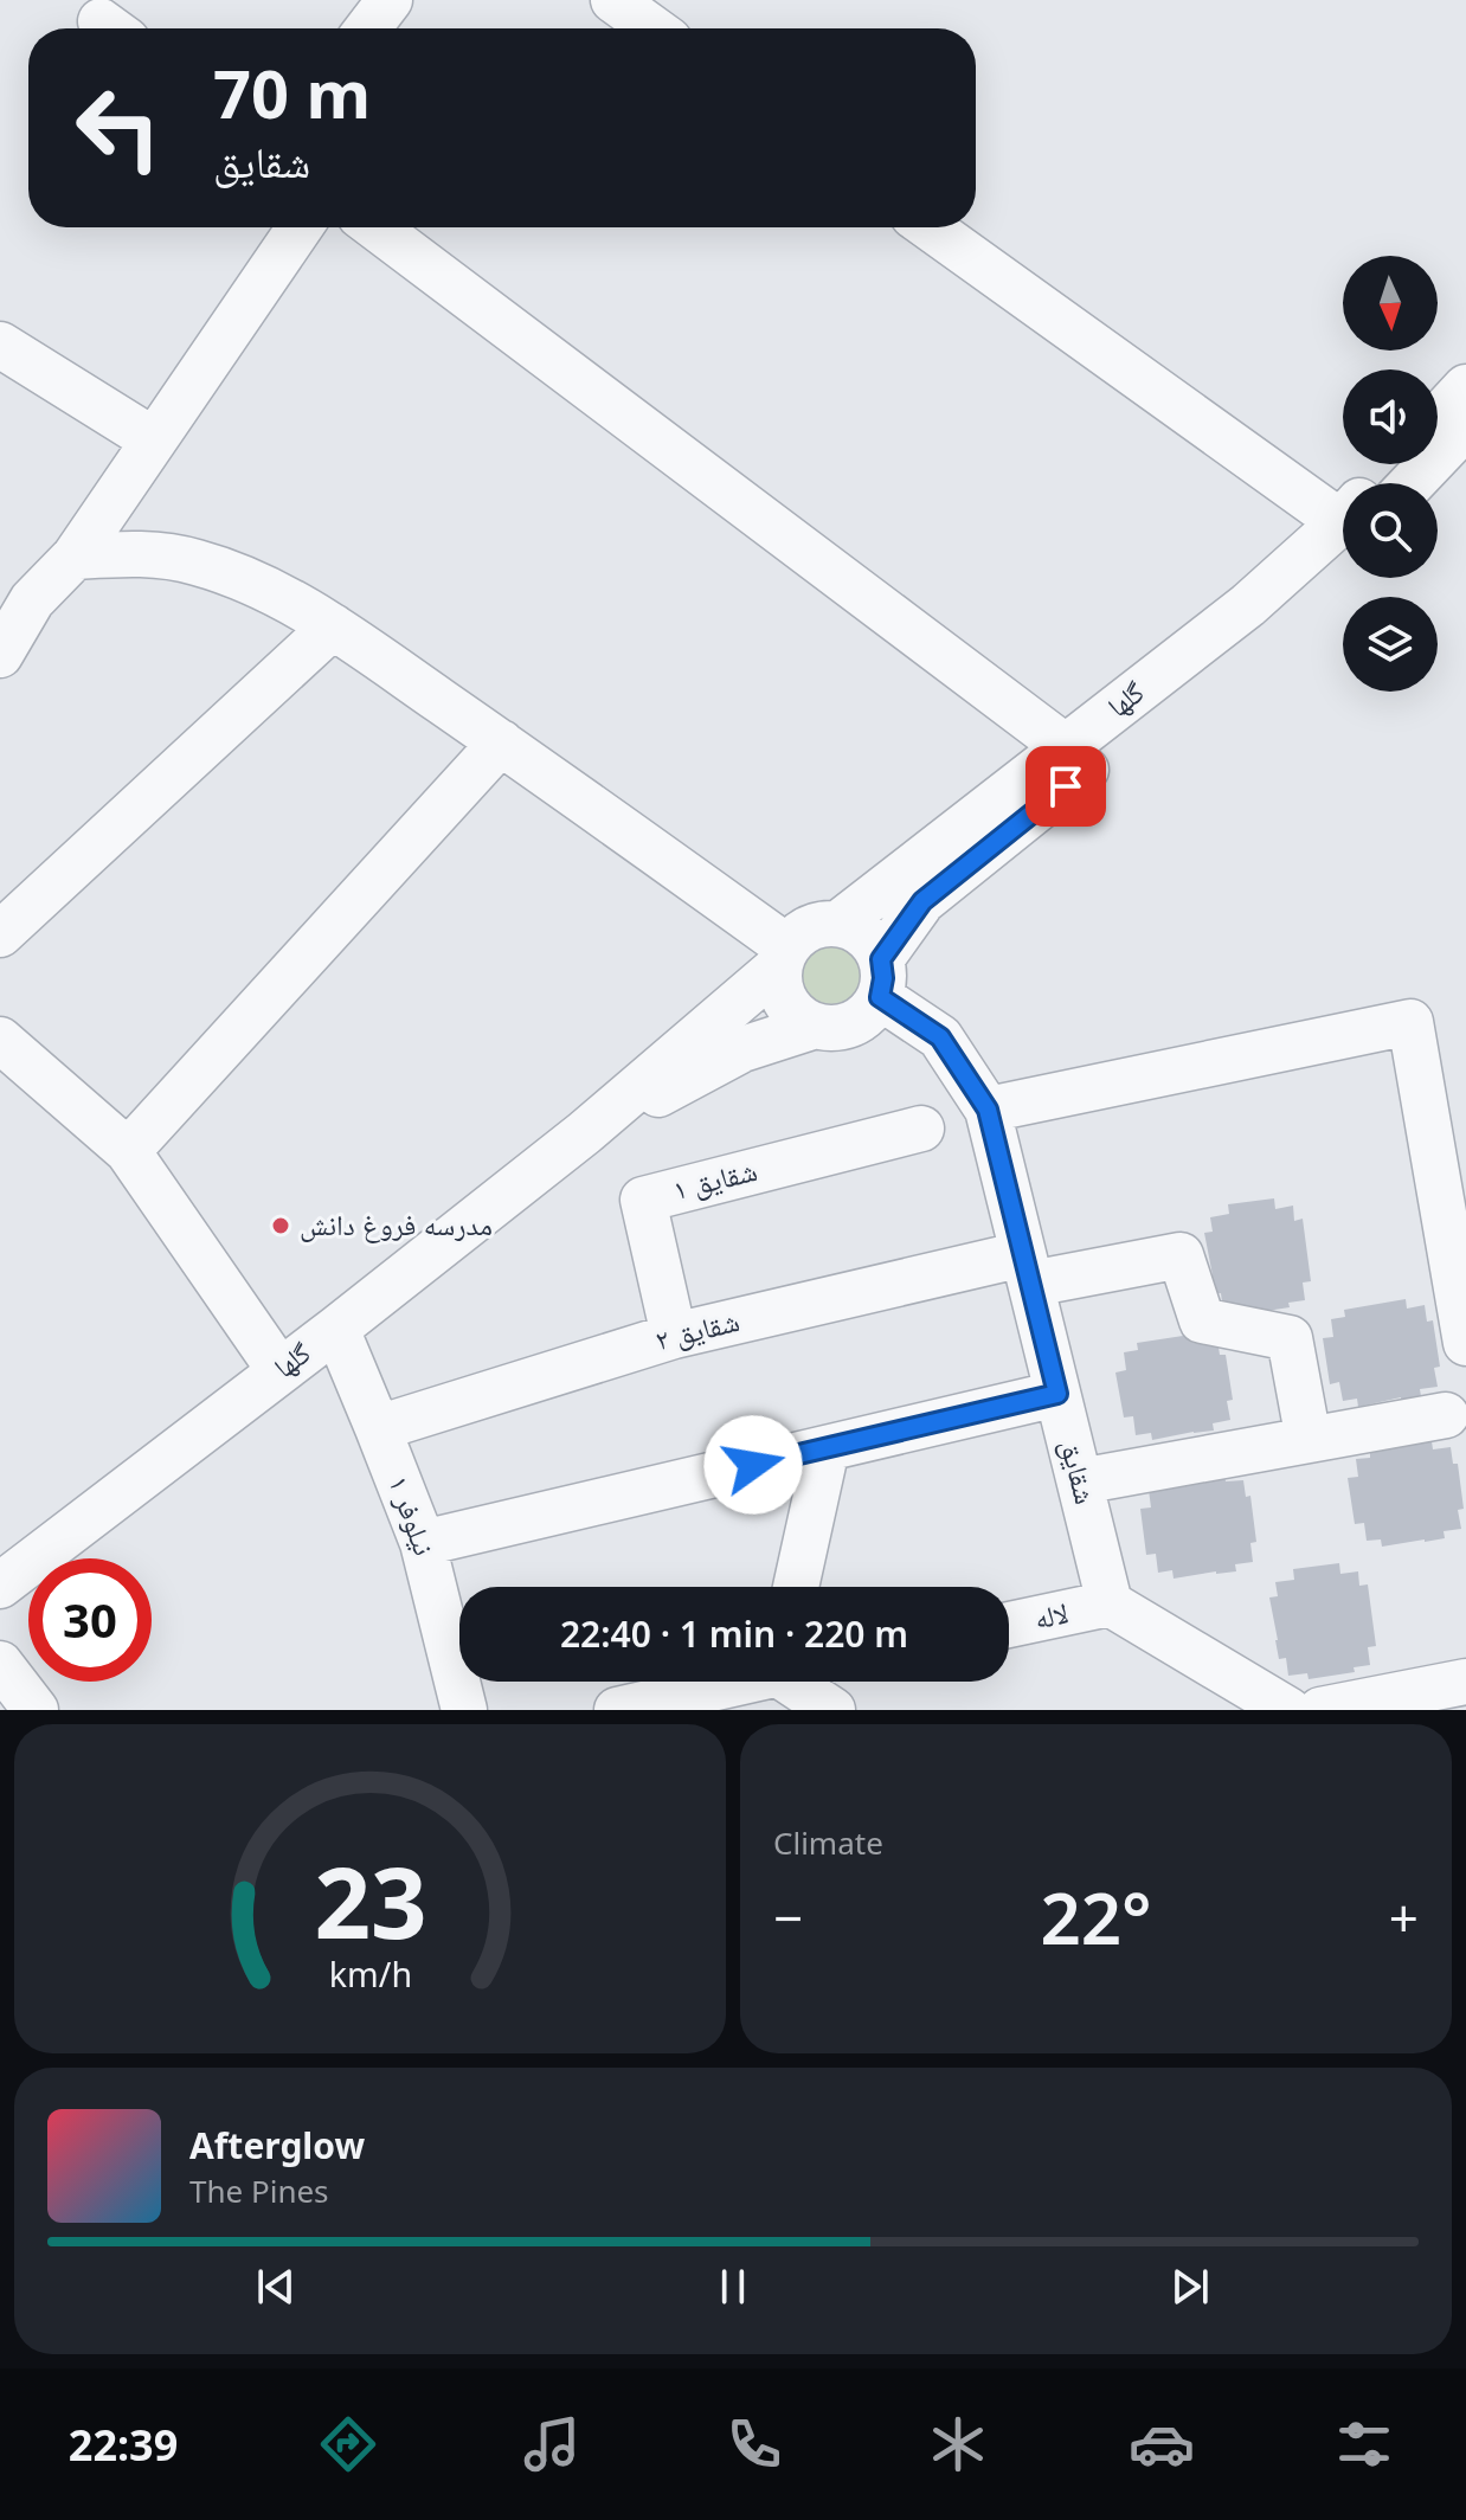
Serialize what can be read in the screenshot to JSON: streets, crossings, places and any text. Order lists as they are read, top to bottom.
{
  "streets": {
    "street": [
      "گلها",
      "شقایق ۱",
      "شقایق ۲",
      "شقایق",
      "نیلوفر ۱",
      "لاله"
    ]
  },
  "crossings": [
    ["گلها", "شقایق"],
    ["گلها", "نیلوفر ۱"],
    ["شقایق ۱", "شقایق ۲"],
    ["شقایق ۲", "شقایق"],
    ["شقایق ۲", "نیلوفر ۱"],
    ["شقایق", "لاله"]
  ],
  "places": ["مدرسه فروغ دانش"],
  "north": "bottom",
  "page": {
    "turn": ["70 m", "شقایق"],
    "limit": "30",
    "trip": "22:40 · 1 min · 220 m",
    "tile": "Climate",
    "heat": ["−", "22°", "+"],
    "song": ["Afterglow", "The Pines"],
    "tabs": "22:39",
    "gauge": ["23", "km/h"]
  }
}
